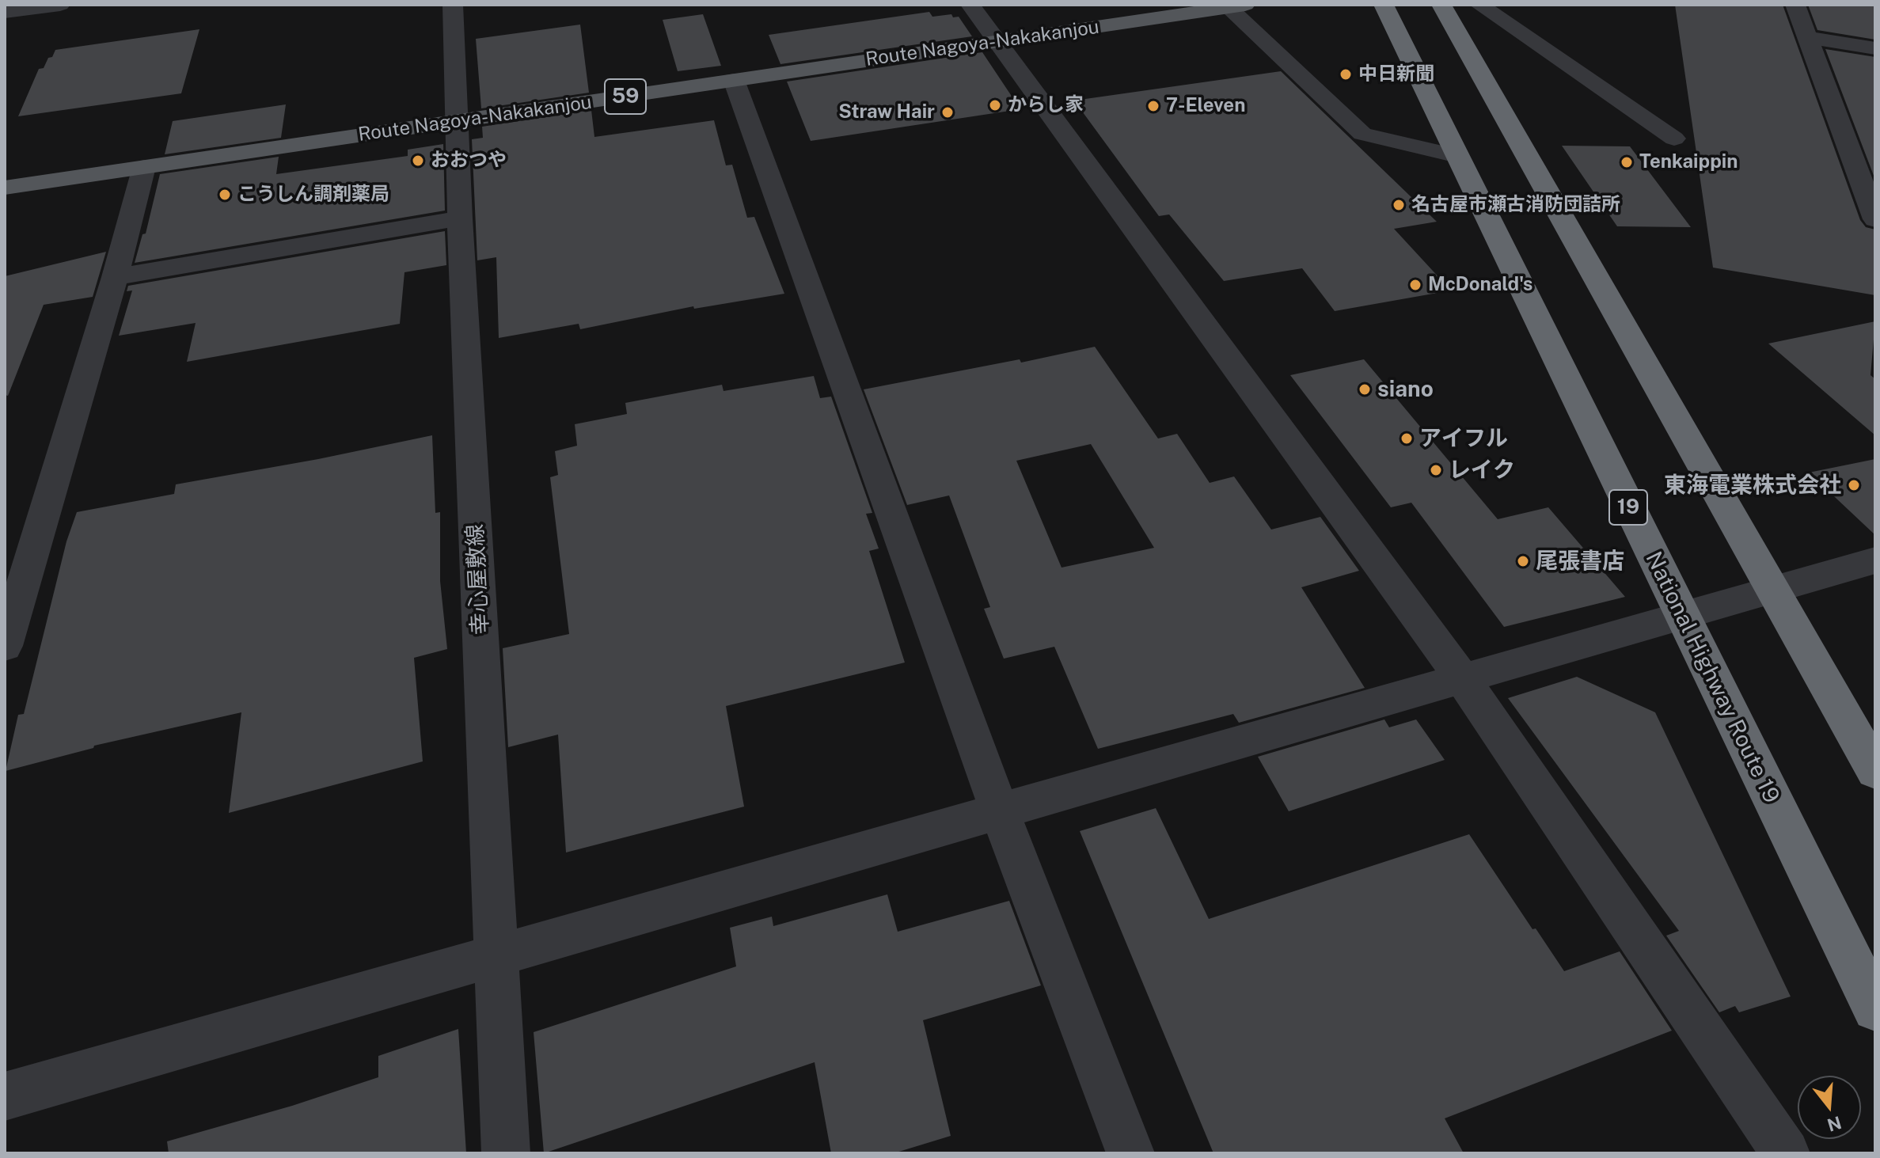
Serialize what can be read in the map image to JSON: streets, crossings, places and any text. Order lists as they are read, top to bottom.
{
  "streets": {
    "highway": ["19", "National Highway Route 19"],
    "main road": ["Route Nagoya-Nakakanjou", "59"],
    "street": ["幸心屋敷線"]
  },
  "crossings": [
    ["Route Nagoya-Nakakanjou", "幸心屋敷線"]
  ],
  "places": [
    "中日新聞",
    "からし家",
    "7-Eleven",
    "Straw Hair",
    "おおつや",
    "Tenkaippin",
    "こうしん調剤薬局",
    "名古屋市瀬古消防団詰所",
    "McDonald's",
    "siano",
    "アイフル",
    "レイク",
    "東海電業株式会社",
    "尾張書店"
  ],
  "north": "bottom"
}
